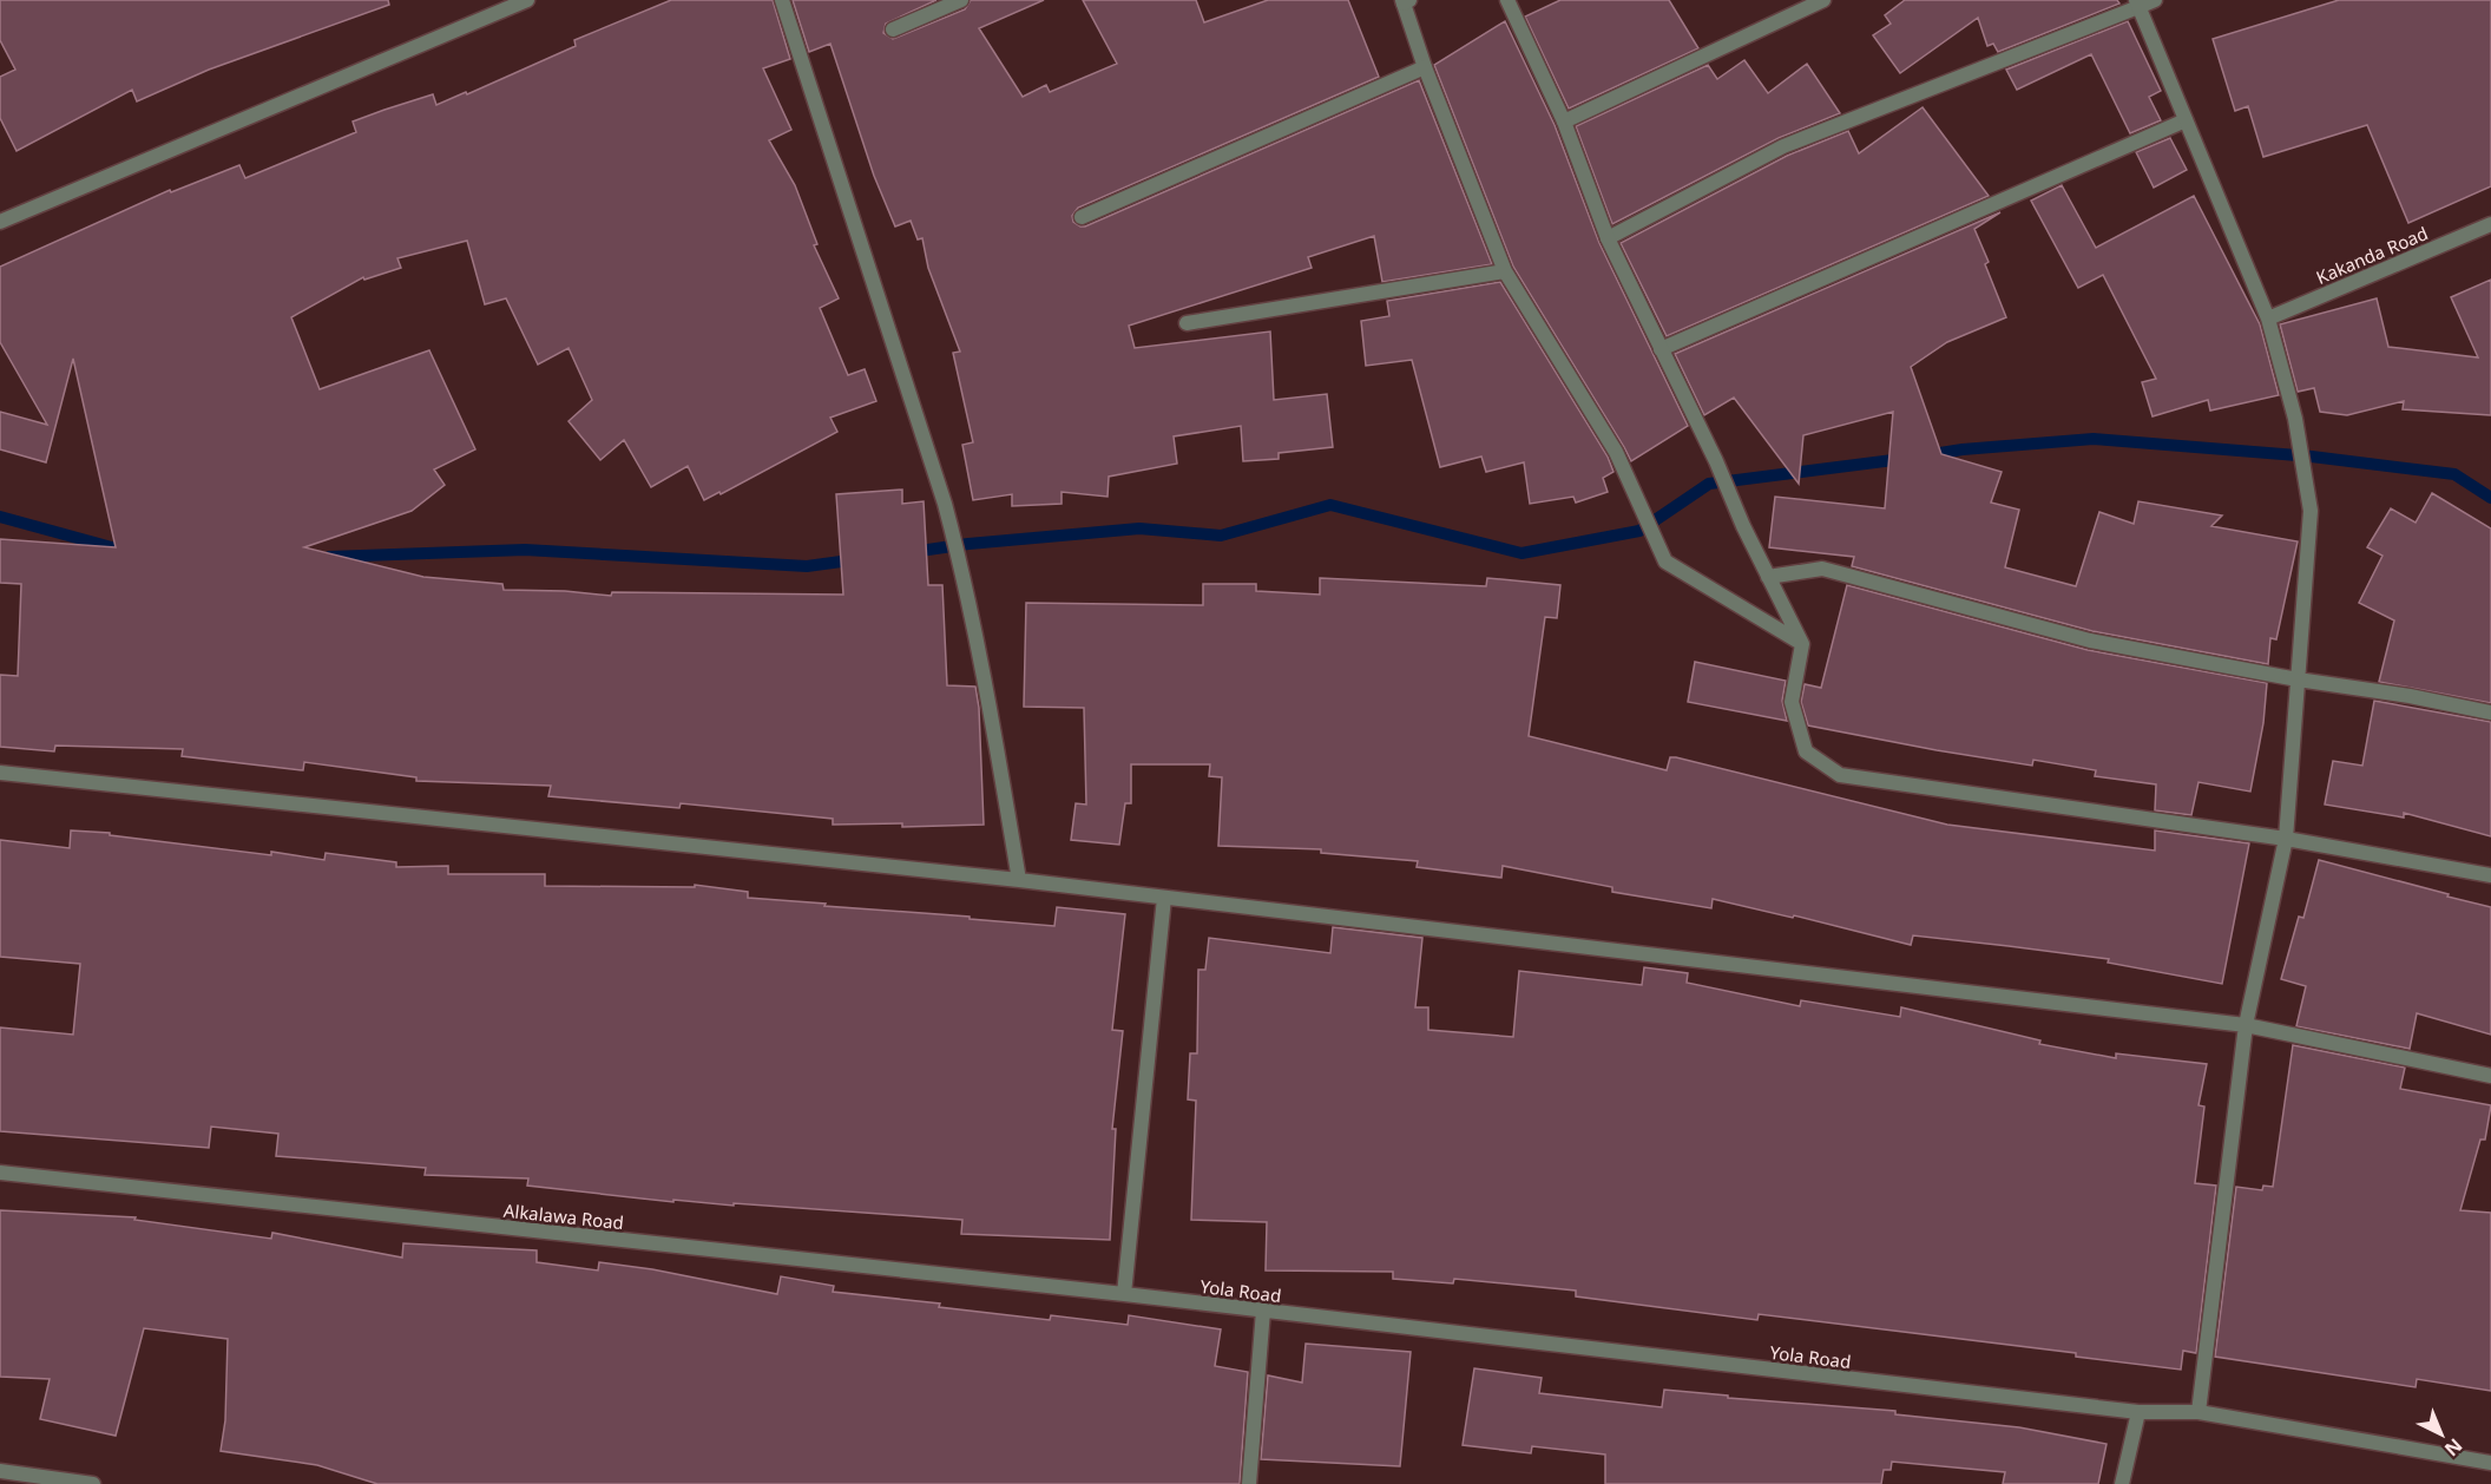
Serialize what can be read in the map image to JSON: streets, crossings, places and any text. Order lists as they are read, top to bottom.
{
  "streets": {
    "street": ["Kakanda Road", "Alkalawa Road", "Yola Road"]
  },
  "crossings": [
    ["Alkalawa Road", "Yola Road"]
  ],
  "north": "bottom right"
}
